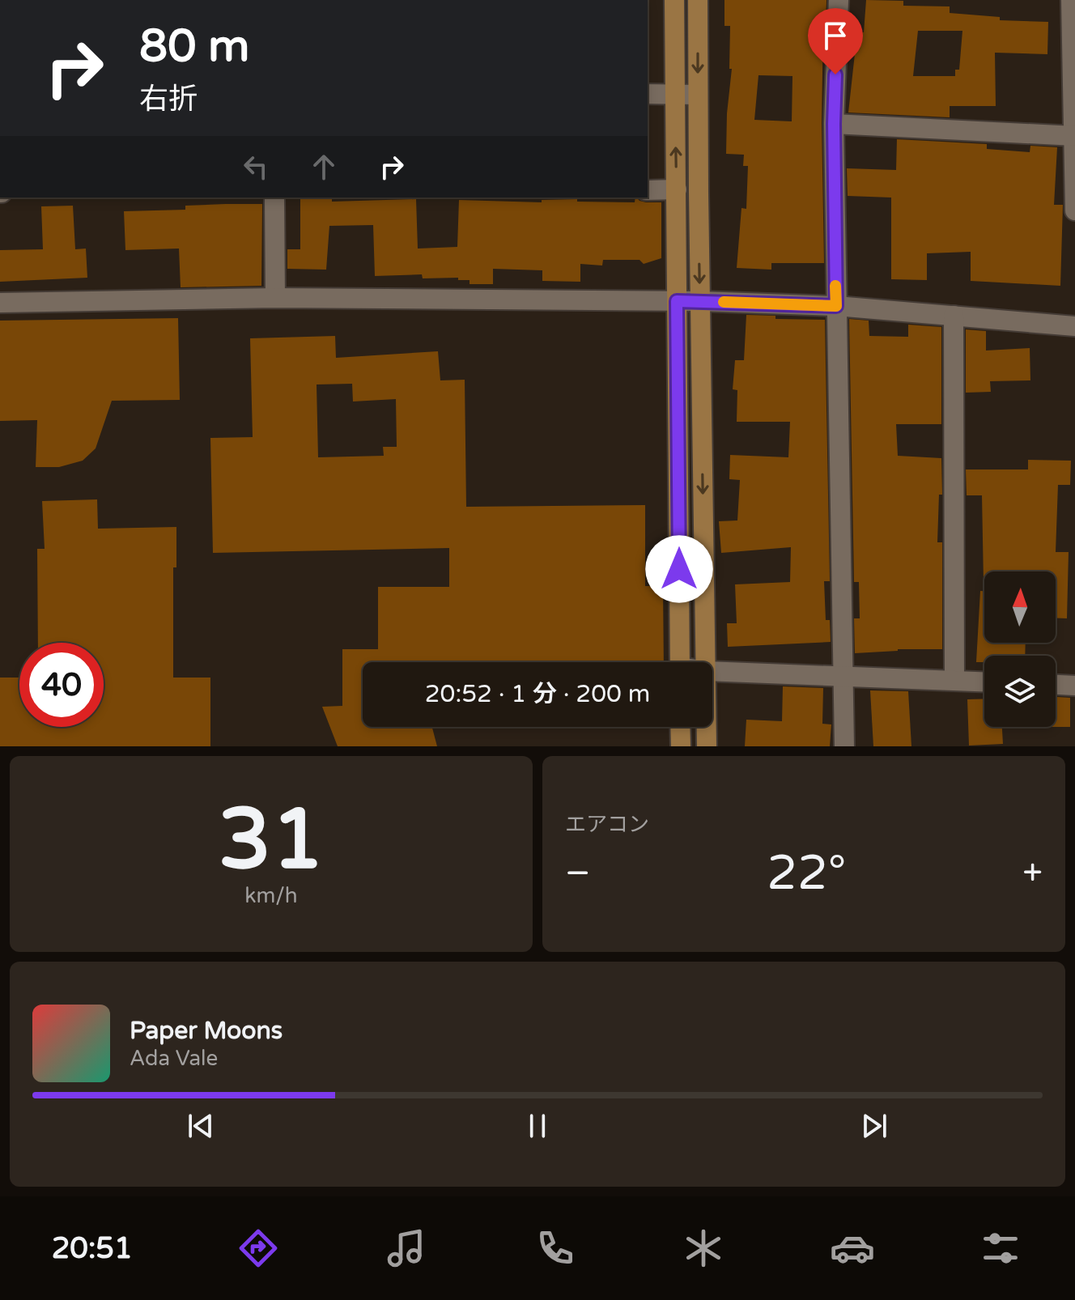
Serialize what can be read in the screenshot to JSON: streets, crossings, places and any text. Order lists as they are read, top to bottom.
{
  "north": "top",
  "page": {
    "turn": ["80 m", "右折"],
    "limit": "40",
    "trip": "20:52 · 1 分 · 200 m",
    "tile": [
      ["31", "km/h"],
      "エアコン"
    ],
    "heat": ["−", "22°", "+"],
    "song": ["Paper Moons", "Ada Vale"],
    "tabs": "20:51"
  }
}
